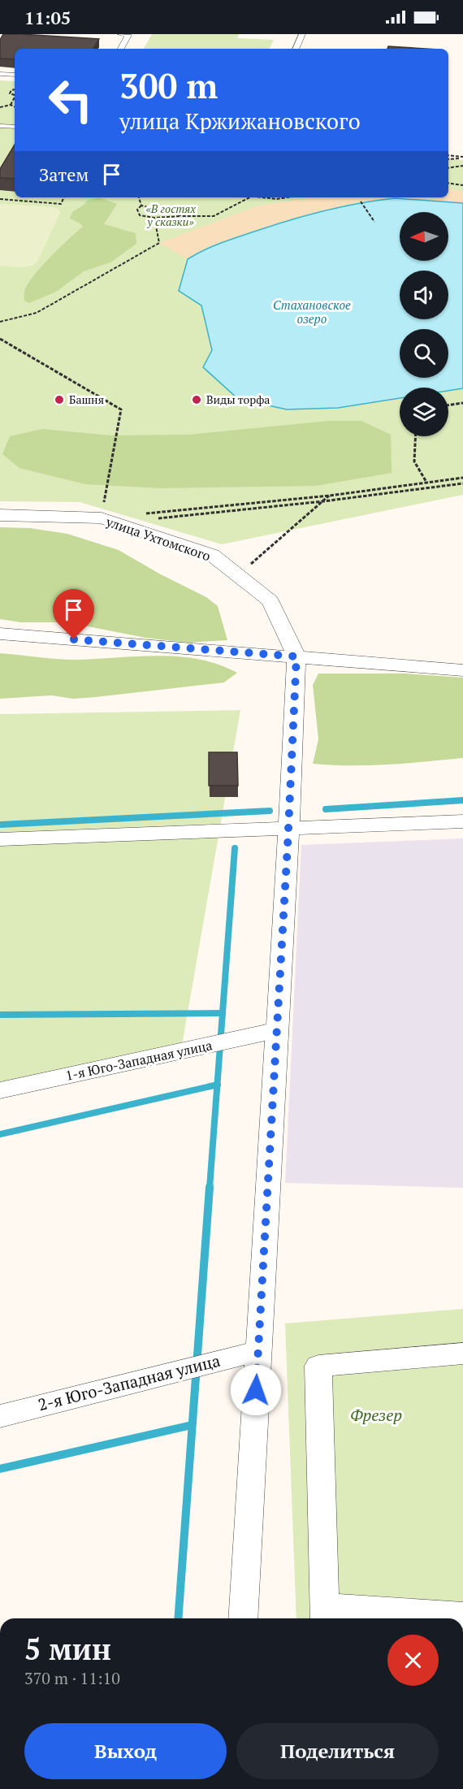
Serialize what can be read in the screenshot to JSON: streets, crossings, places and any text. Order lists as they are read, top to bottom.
{
  "streets": {
    "street": ["улица Ухтомского", "1-я Юго-Западная улица", "2-я Юго-Западная улица"]
  },
  "water": ["Стахановское озеро"],
  "parks": ["«В гостях у сказки»", "Фрезер"],
  "places": ["Башня", "Виды торфа"],
  "north": "left",
  "page": {
    "status": "11:05",
    "turn": ["300 m", "улица Кржижановского"],
    "then": "Затем",
    "heading": ["5 мин", "370 m · 11:10"],
    "buttons": ["Выход", "Поделиться"]
  }
}
